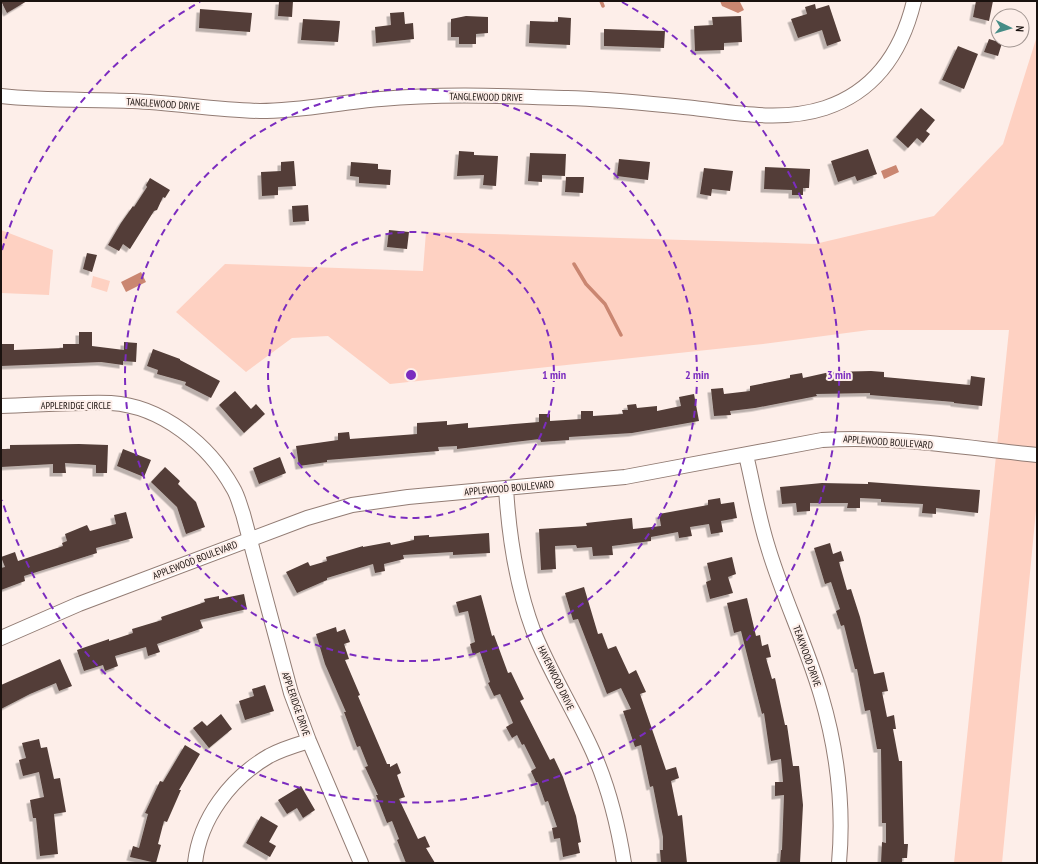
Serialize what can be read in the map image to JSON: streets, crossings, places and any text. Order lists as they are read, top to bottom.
{
  "streets": {
    "street": [
      "TANGLEWOOD DRIVE",
      "APPLERIDGE CIRCLE",
      "APPLEWOOD BOULEVARD",
      "TEAKWOOD DRIVE",
      "HAVENWOOD DRIVE",
      "APPLERIDGE DRIVE"
    ]
  },
  "crossings": [
    ["APPLERIDGE CIRCLE", "APPLEWOOD BOULEVARD"],
    ["APPLERIDGE CIRCLE", "APPLERIDGE DRIVE"],
    ["APPLEWOOD BOULEVARD", "TEAKWOOD DRIVE"],
    ["APPLEWOOD BOULEVARD", "HAVENWOOD DRIVE"],
    ["APPLEWOOD BOULEVARD", "APPLERIDGE DRIVE"]
  ],
  "north": "right",
  "rings": ["1 min", "2 min", "3 min"]
}
